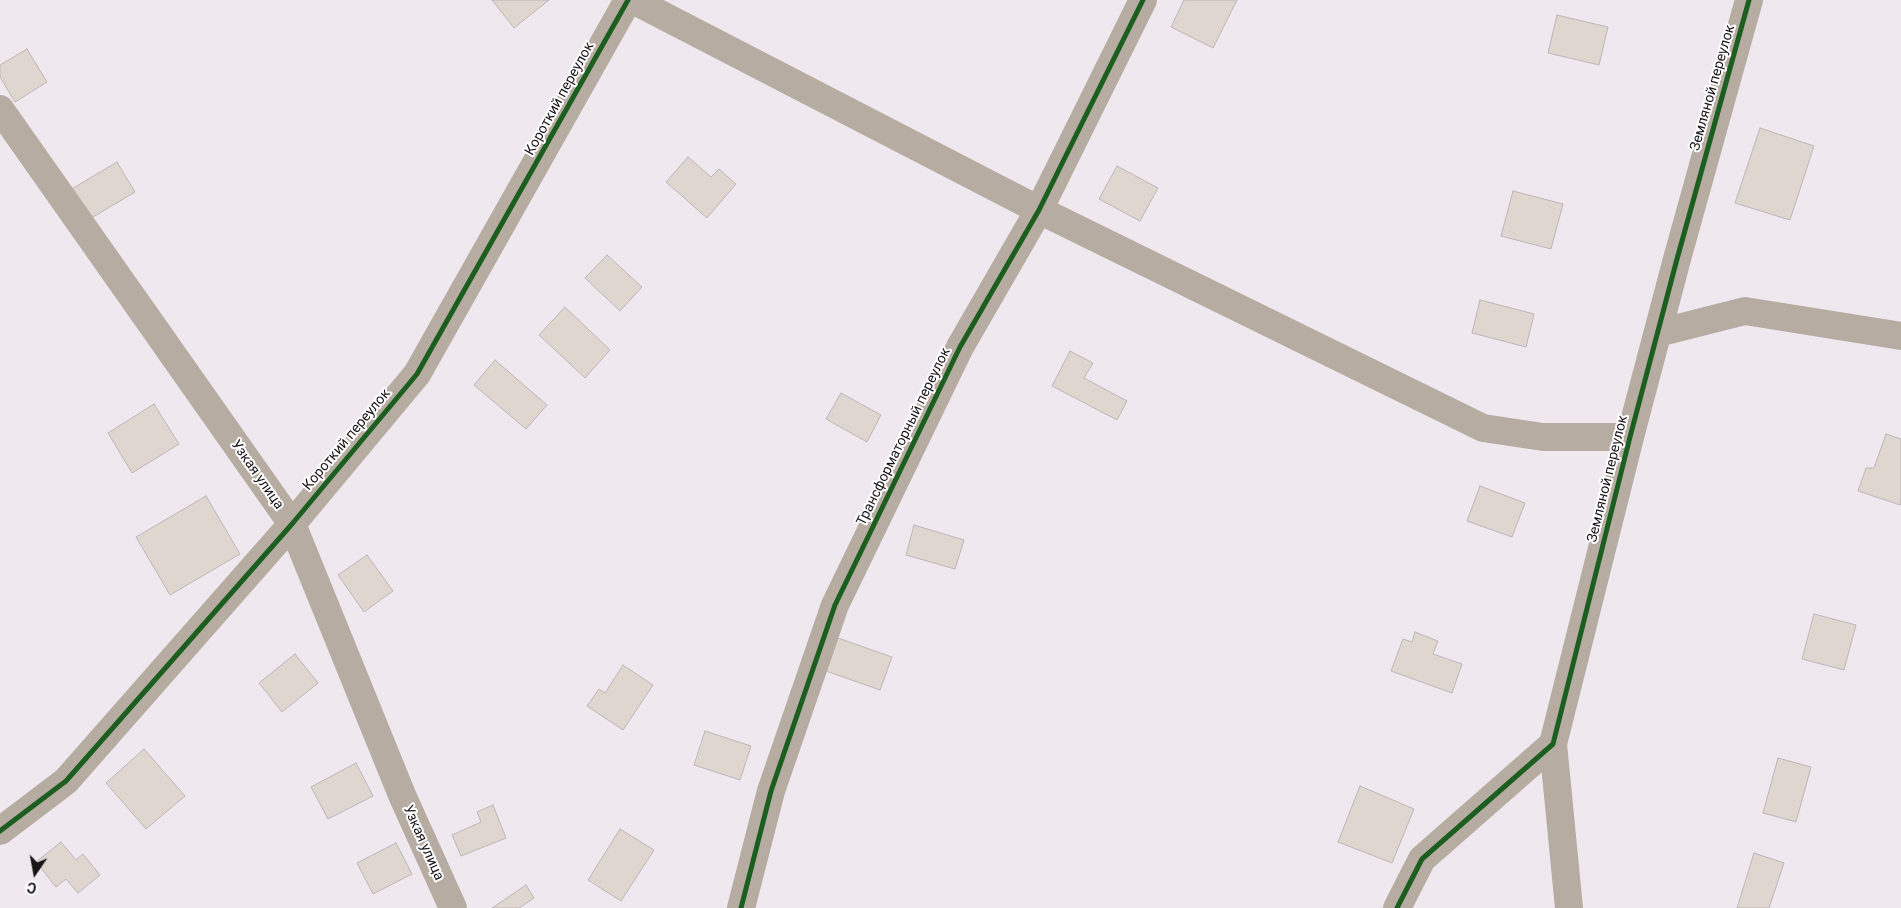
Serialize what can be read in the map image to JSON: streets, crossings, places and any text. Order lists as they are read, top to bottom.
{
  "streets": {
    "street": [
      "Земляной переулок",
      "Короткий переулок",
      "Трансформаторный переулок",
      "Узкая улица"
    ]
  },
  "crossings": [
    ["Короткий переулок", "Узкая улица"]
  ],
  "north": "bottom"
}
